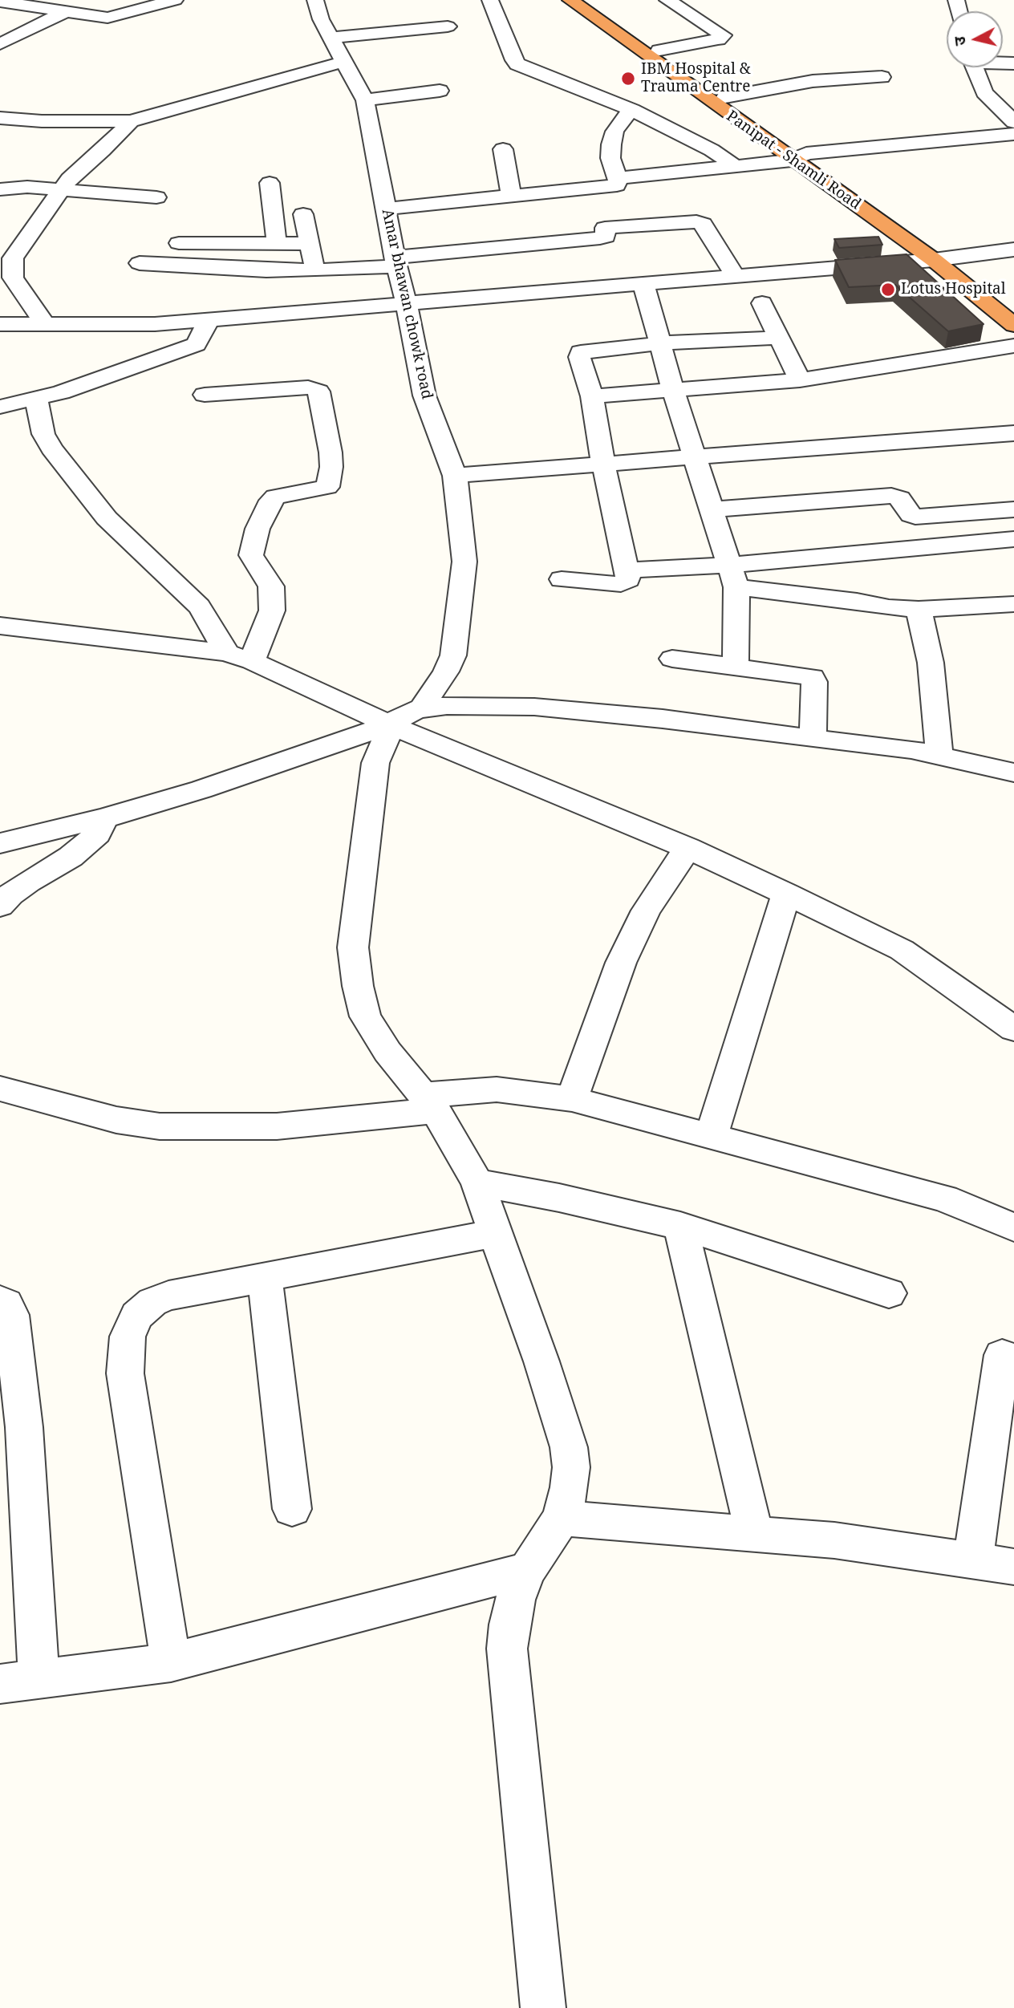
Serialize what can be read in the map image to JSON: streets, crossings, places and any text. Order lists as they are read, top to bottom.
{
  "streets": {
    "highway": ["Panipat - Shamli Road"],
    "street": ["Amar bhawan chowk road"]
  },
  "places": ["IBM Hospital & Trauma Centre", "Lotus Hospital"],
  "north": "left"
}
